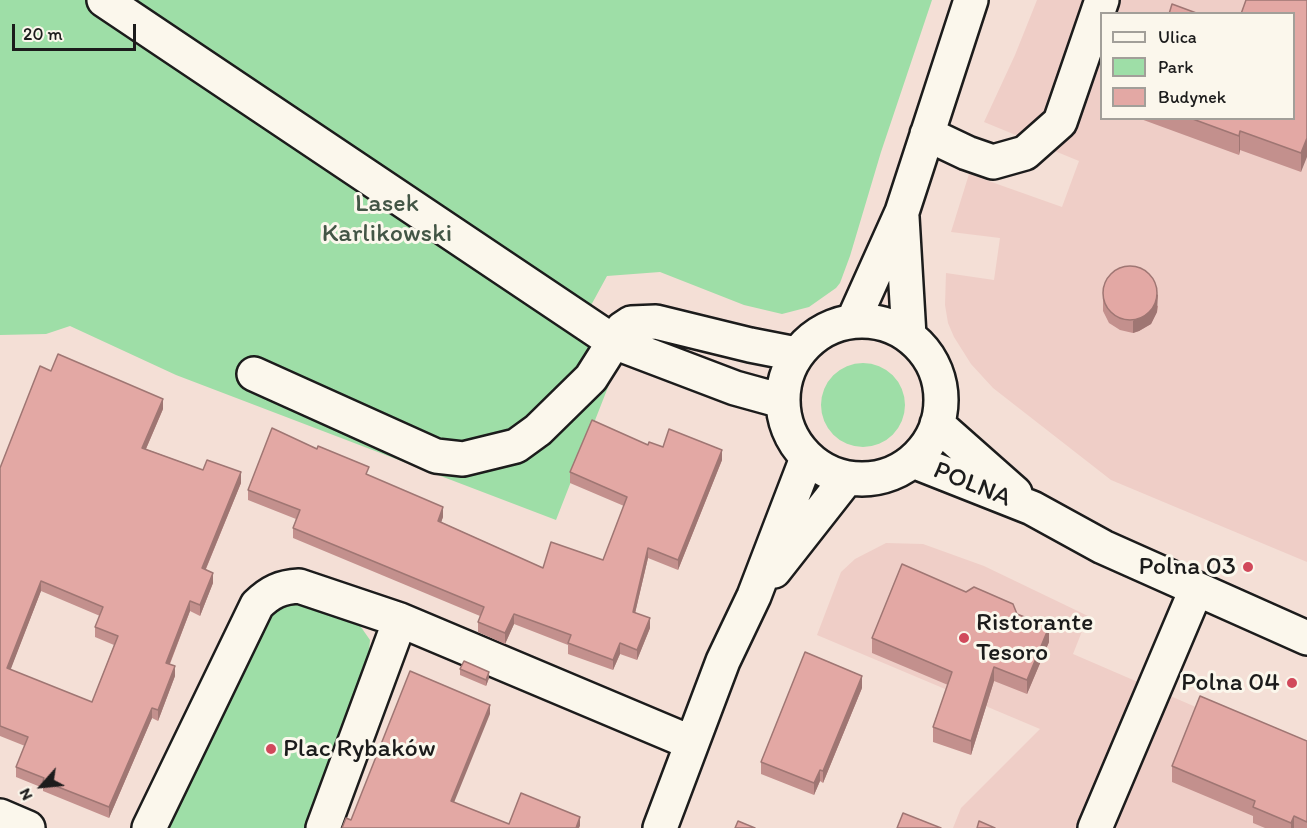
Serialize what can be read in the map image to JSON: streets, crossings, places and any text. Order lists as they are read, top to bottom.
{
  "streets": {
    "street": ["POLNA"]
  },
  "parks": ["Lasek Karlikowski"],
  "places": [
    "Polna 03",
    "Ristorante Tesoro",
    "Polna 04",
    "Plac Rybaków"
  ],
  "legend": ["Ulica", "Park", "Budynek"],
  "scale_bar": "20 m",
  "north": "bottom left"
}
